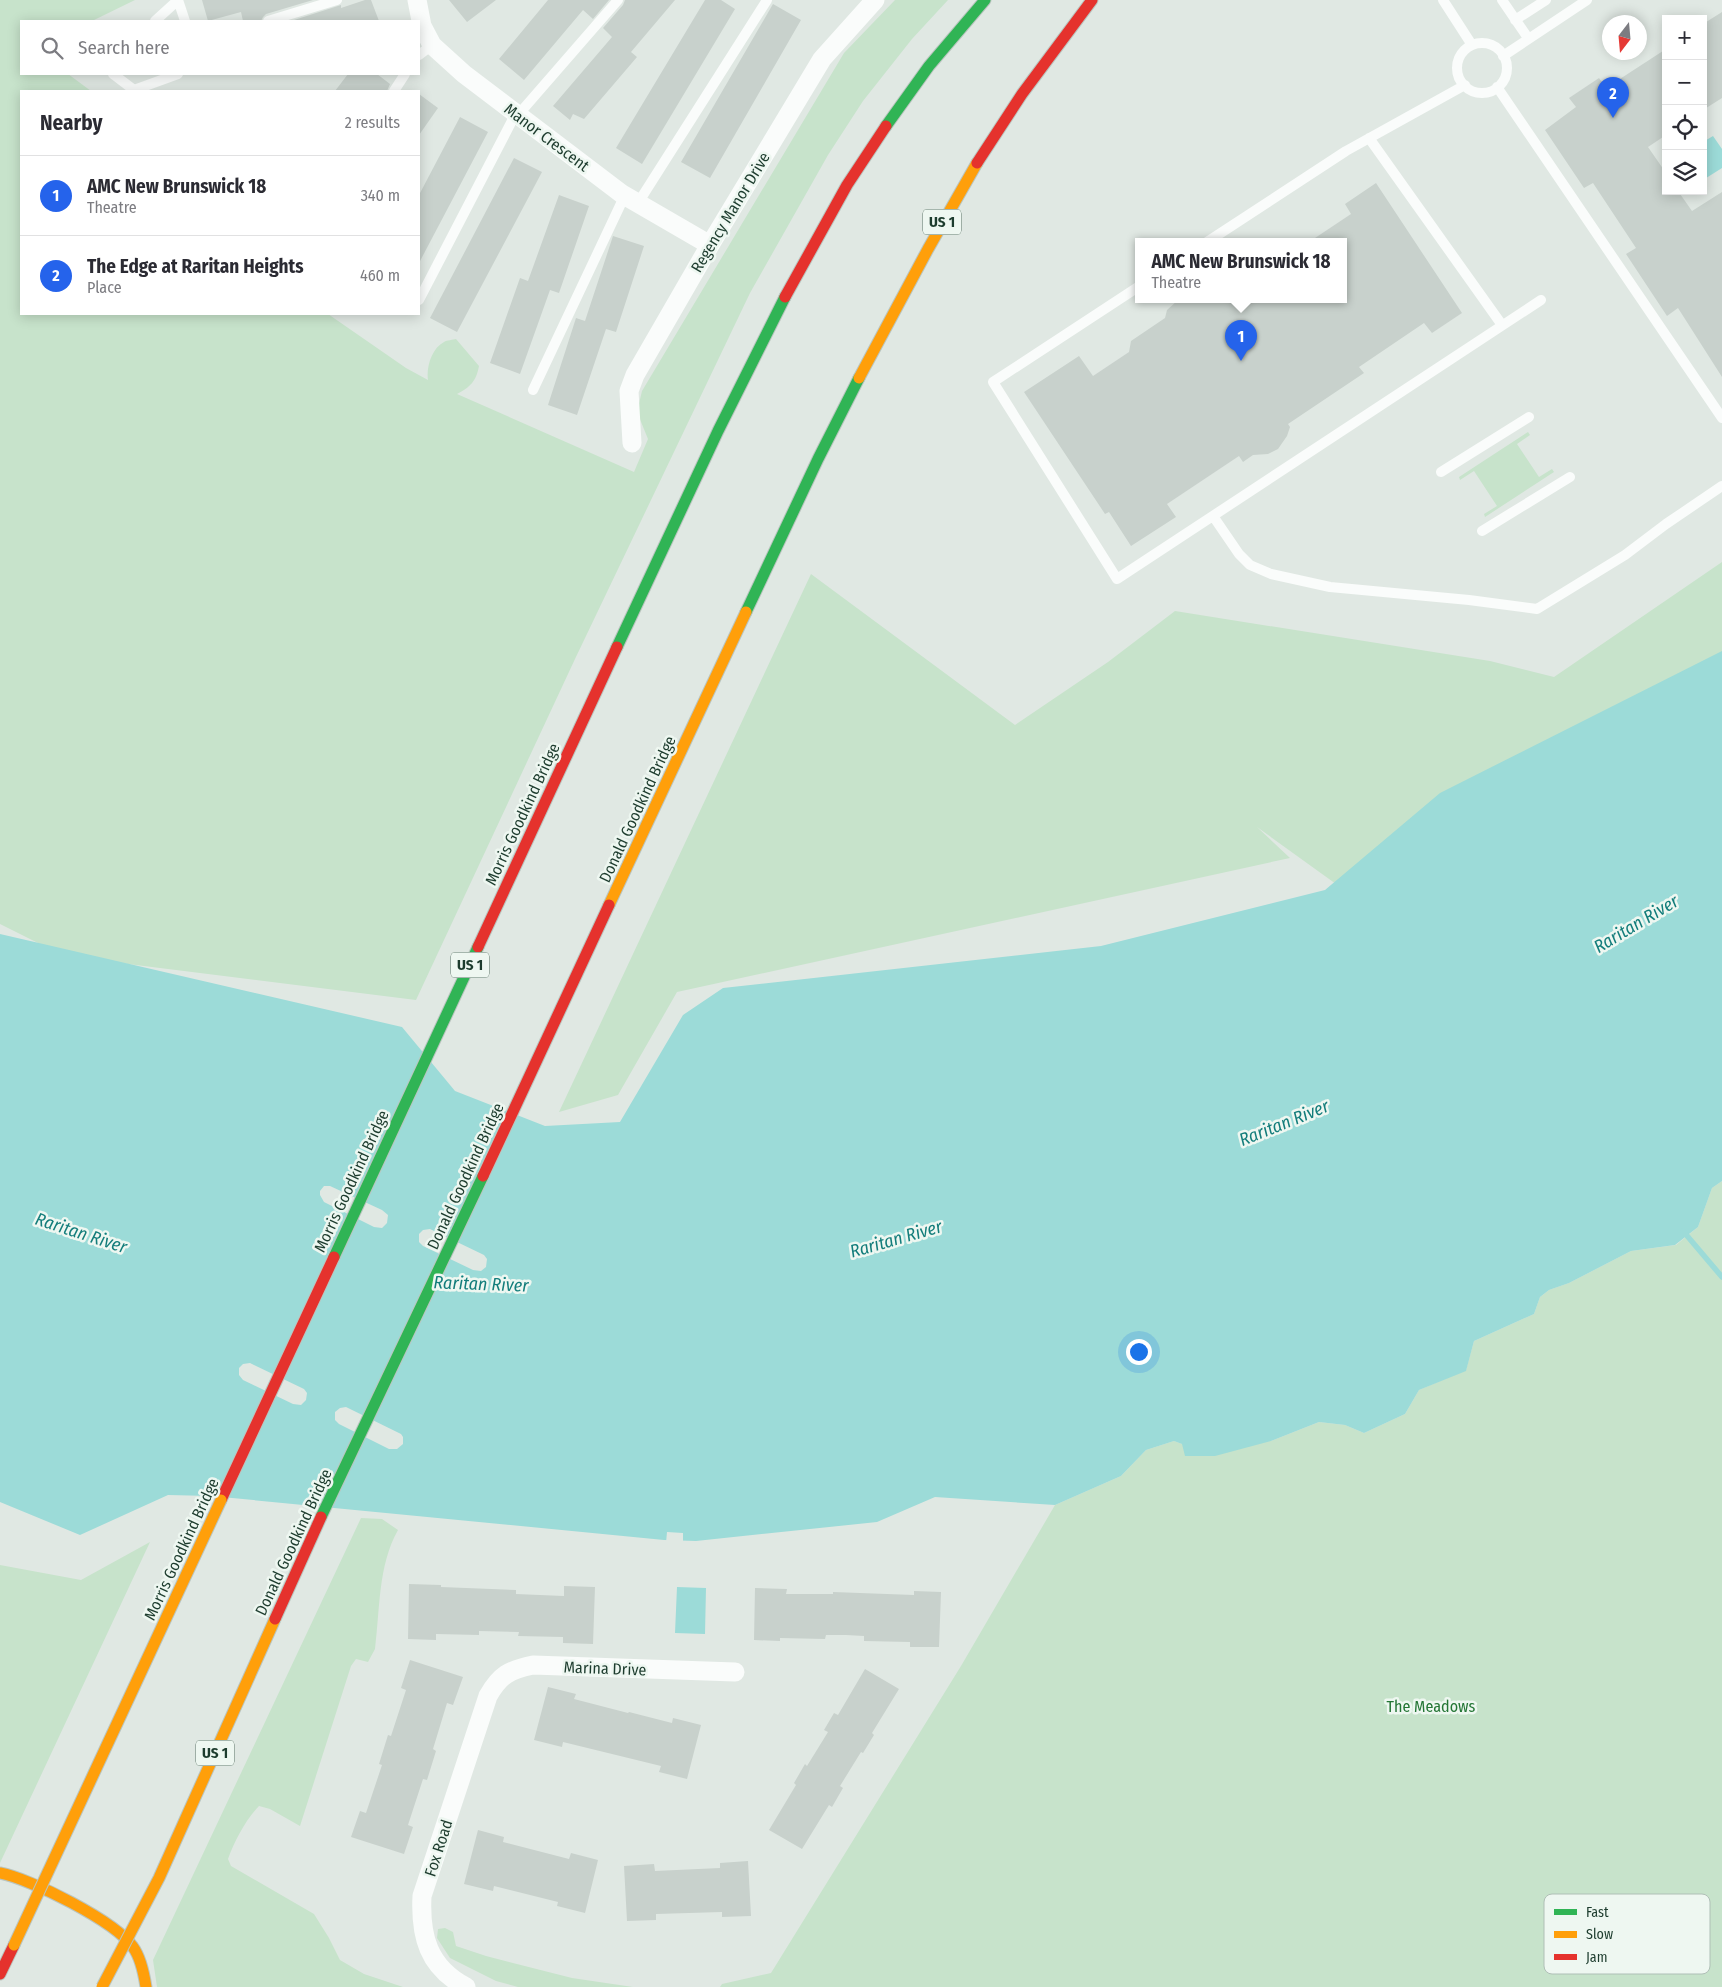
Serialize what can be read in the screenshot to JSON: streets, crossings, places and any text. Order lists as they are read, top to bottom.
{
  "streets": {
    "highway": ["US 1", "Donald Goodkind Bridge", "Morris Goodkind Bridge"],
    "street": [
      "Manor Crescent",
      "Regency Manor Drive",
      "Marina Drive",
      "Fox Road"
    ]
  },
  "crossings": [
    ["Manor Crescent", "Regency Manor Drive"],
    ["Marina Drive", "Fox Road"]
  ],
  "water": ["Raritan River"],
  "parks": ["The Meadows"],
  "legend": ["Fast", "Slow", "Jam"],
  "north": "bottom",
  "page": {
    "map_buttons": ["+", "−"],
    "search": "Search here",
    "pins": ["2", "1"],
    "heading": ["Nearby", "2 results"],
    "list": [
      {
        "mark": "1",
        "name": "AMC New Brunswick 18",
        "note": "Theatre",
        "value": "340 m"
      },
      {
        "mark": "2",
        "name": "The Edge at Raritan Heights",
        "note": "Place",
        "value": "460 m"
      }
    ],
    "popup": ["AMC New Brunswick 18", "Theatre"]
  }
}
